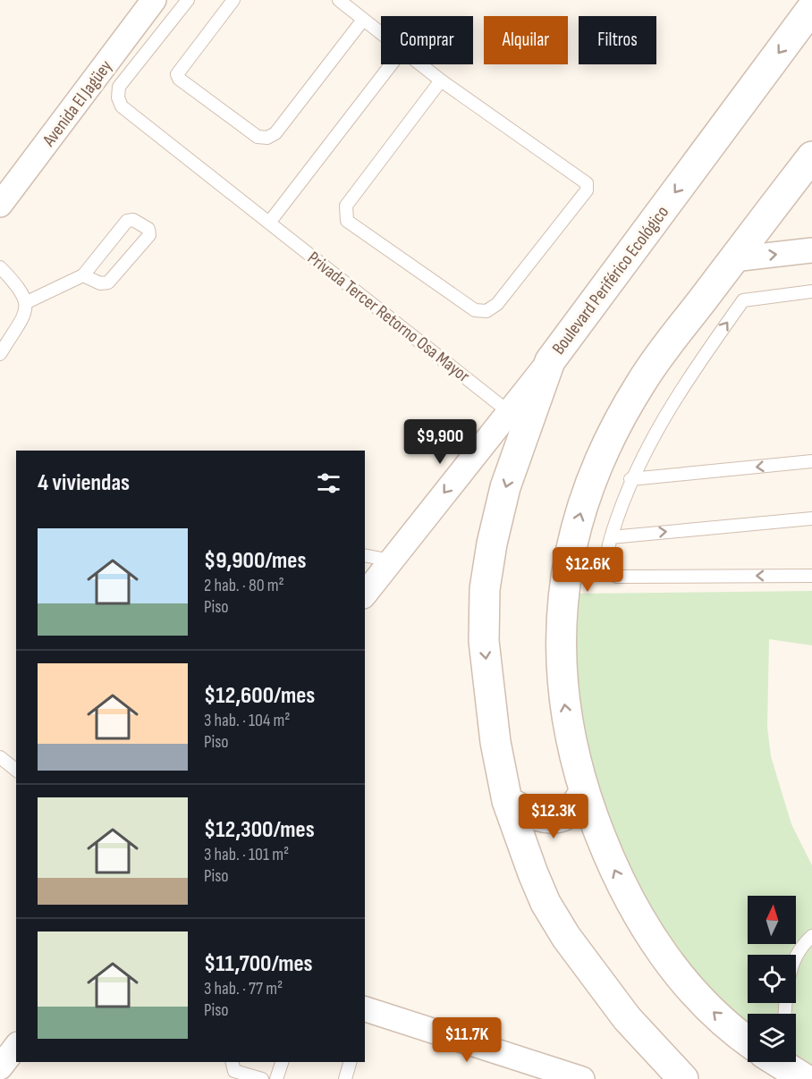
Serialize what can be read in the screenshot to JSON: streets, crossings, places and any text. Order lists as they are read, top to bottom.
{
  "streets": {
    "street": ["Avenida El Jagüey", "Boulevard Periférico Ecológico"],
    "lane": ["Privada Tercer Retorno Osa Mayor"]
  },
  "north": "top",
  "page": {
    "chip": ["Comprar", "Alquilar", "Filtros"],
    "price": [
      "$9,900",
      "$12.6K",
      "$12.3K",
      "$11.7K"
    ],
    "heading": "4 viviendas",
    "list": [
      {
        "name": "$9,900/mes",
        "note": "2 hab. · 80 m² · Piso"
      },
      {
        "name": "$12,600/mes",
        "note": "3 hab. · 104 m² · Piso"
      },
      {
        "name": "$12,300/mes",
        "note": "3 hab. · 101 m² · Piso"
      },
      {
        "name": "$11,700/mes",
        "note": "3 hab. · 77 m² · Piso"
      }
    ]
  }
}
